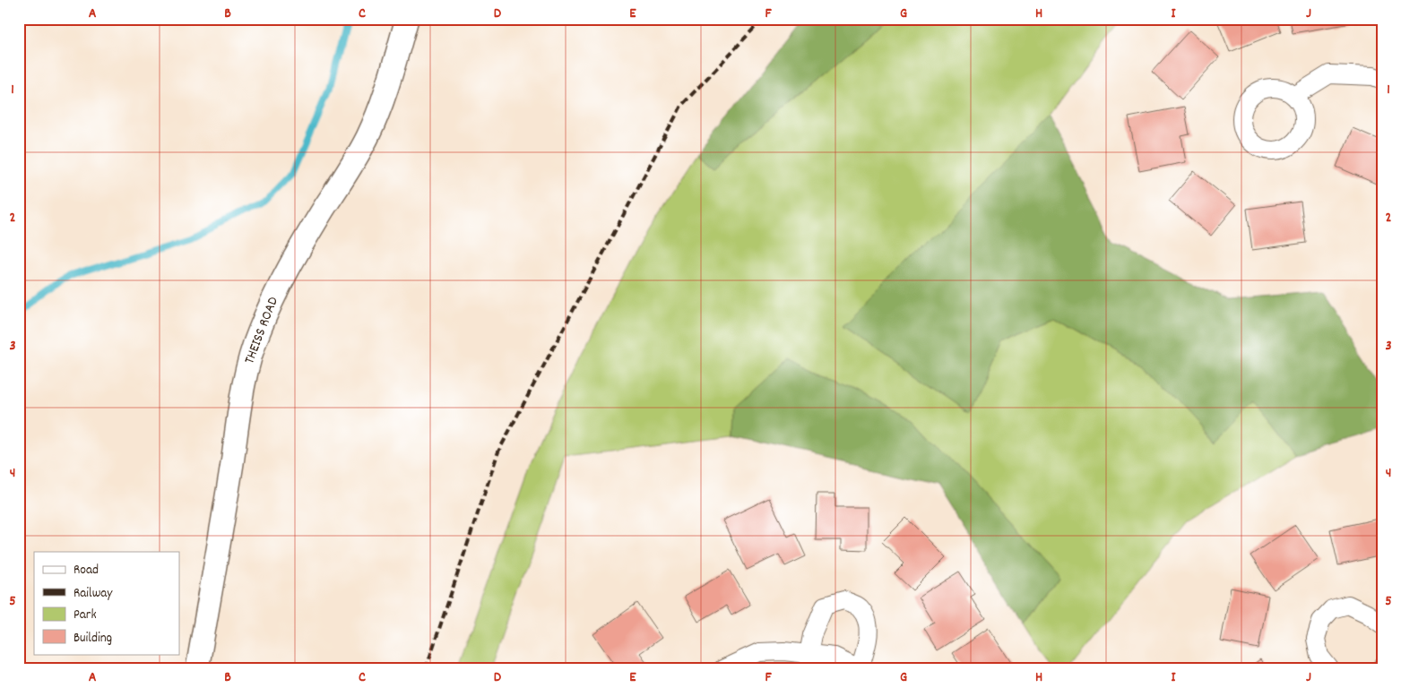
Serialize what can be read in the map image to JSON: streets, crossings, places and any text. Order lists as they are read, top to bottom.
{
  "streets": {
    "street": ["THEISS ROAD"]
  },
  "legend": [
    "Road",
    "Railway",
    "Park",
    "Building"
  ],
  "grid": {
    "columns": [
      "A",
      "B",
      "C",
      "D",
      "E",
      "F",
      "G",
      "H",
      "I",
      "J"
    ],
    "rows": [
      "1",
      "2",
      "3",
      "4",
      "5"
    ]
  }
}
